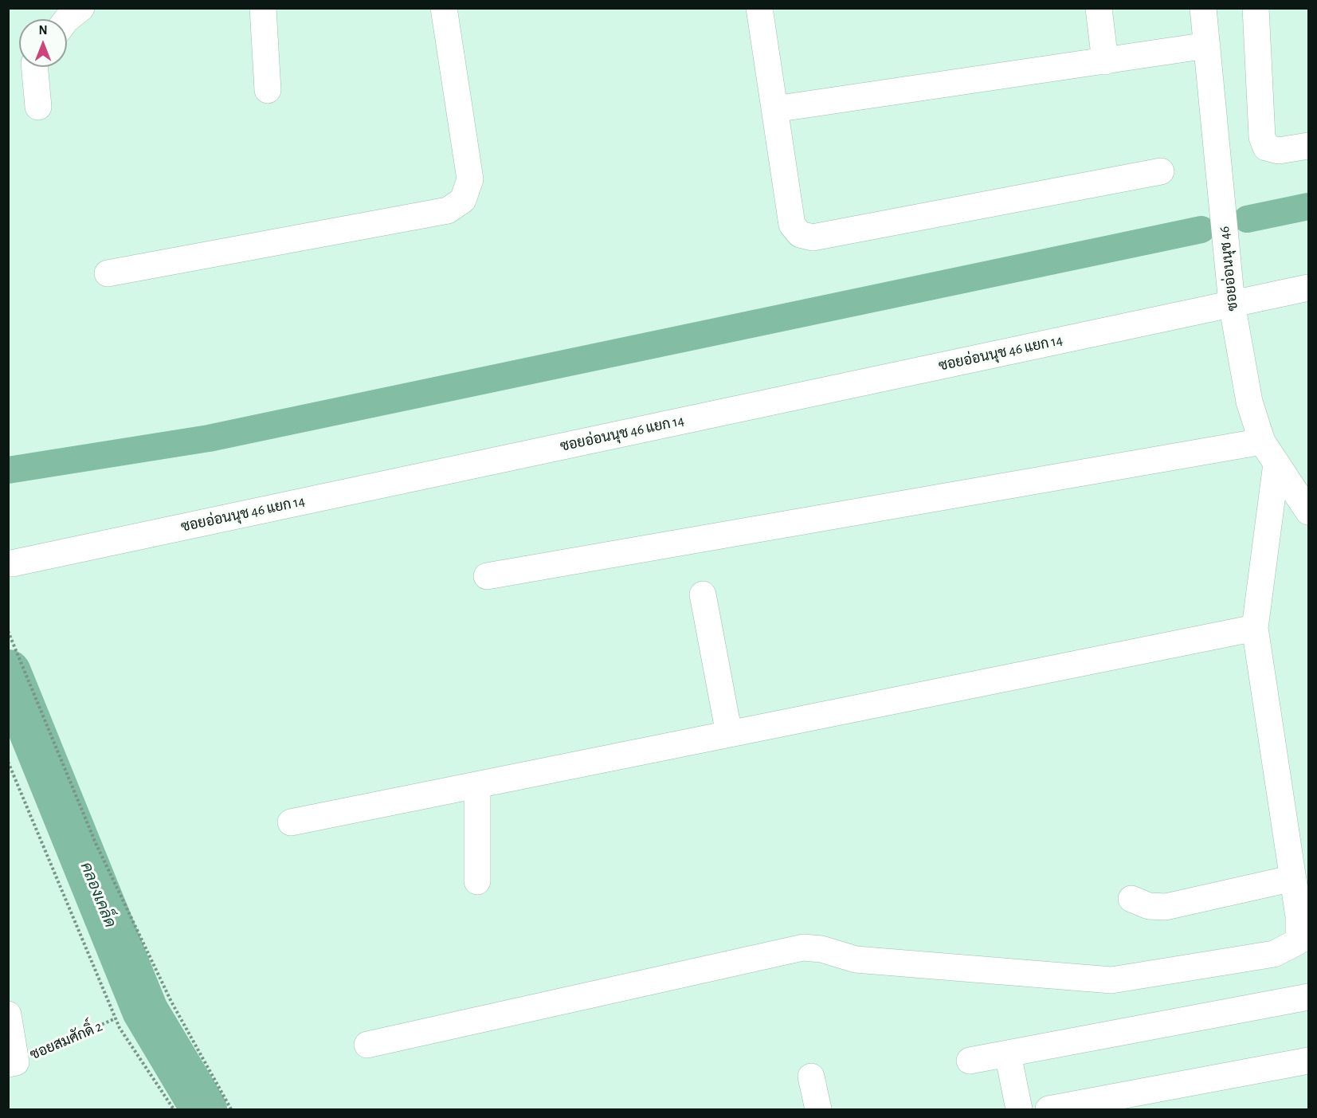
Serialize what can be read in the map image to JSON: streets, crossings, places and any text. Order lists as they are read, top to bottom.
{
  "streets": {
    "street": ["ซอยอ่อนนุช 46", "ซอยอ่อนนุช 46 แยก 14", "ซอยสมศักดิ์ 2"]
  },
  "crossings": [
    ["ซอยอ่อนนุช 46", "ซอยอ่อนนุช 46 แยก 14"]
  ],
  "water": ["คลองเคล็ด"],
  "north": "top"
}
